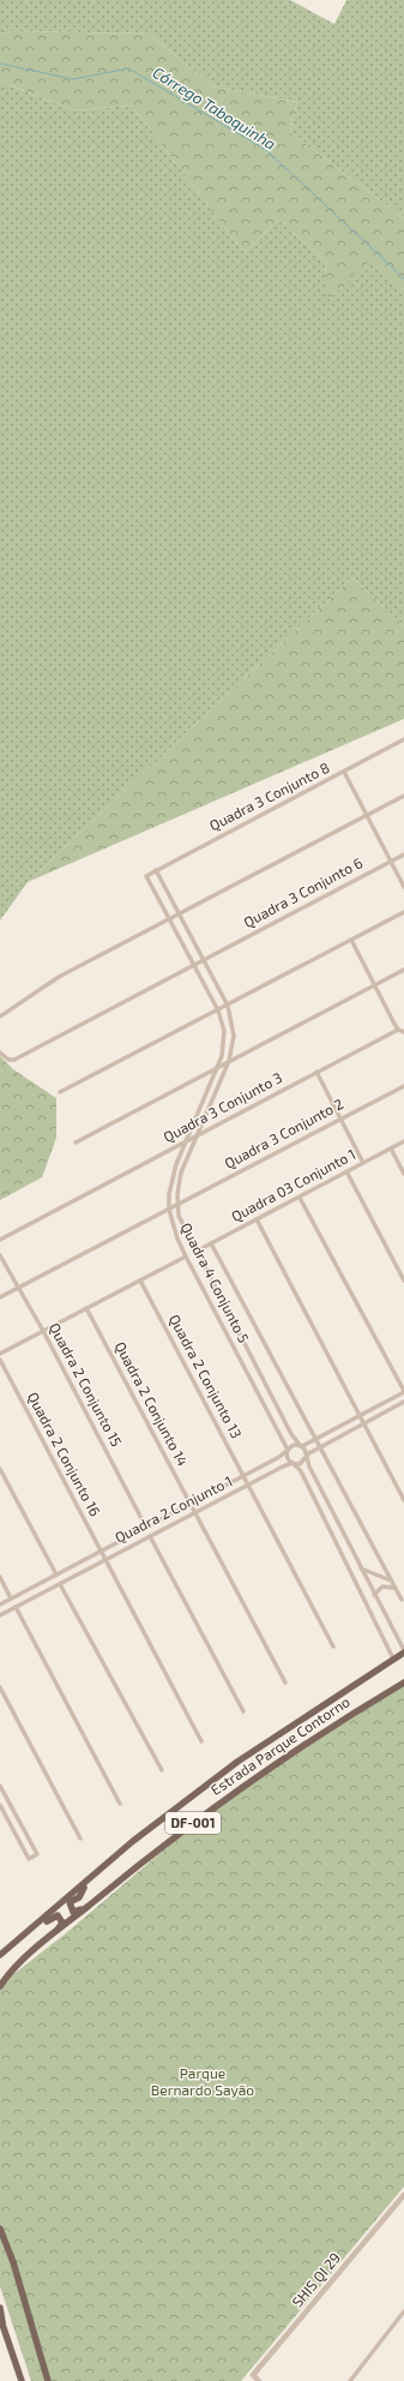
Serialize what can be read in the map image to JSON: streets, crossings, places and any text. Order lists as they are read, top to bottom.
{
  "streets": {
    "main road": ["Estrada Parque Contorno", "DF-001"],
    "street": [
      "Quadra 3 Conjunto 8",
      "Quadra 3 Conjunto 6",
      "Quadra 3 Conjunto 3",
      "Quadra 3 Conjunto 2",
      "Quadra 03 Conjunto 1",
      "Quadra 4 Conjunto 5",
      "Quadra 2 Conjunto 13",
      "Quadra 2 Conjunto 15",
      "Quadra 2 Conjunto 14",
      "Quadra 2 Conjunto 16",
      "Quadra 2 Conjunto 1",
      "SHIS QI 29"
    ]
  },
  "crossings": [
    ["Quadra 3 Conjunto 8", "Quadra 4 Conjunto 5"],
    ["Quadra 3 Conjunto 6", "Quadra 4 Conjunto 5"],
    ["Quadra 3 Conjunto 3", "Quadra 4 Conjunto 5"],
    ["Quadra 3 Conjunto 2", "Quadra 4 Conjunto 5"],
    ["Quadra 3 Conjunto 2", "Quadra 2 Conjunto 15"],
    ["Quadra 2 Conjunto 13", "Quadra 2 Conjunto 1"],
    ["Quadra 2 Conjunto 14", "Quadra 2 Conjunto 1"],
    ["Quadra 2 Conjunto 16", "Quadra 2 Conjunto 1"]
  ],
  "water": ["Córrego Taboquinha"],
  "parks": ["Parque Bernardo Sayão"]
}
